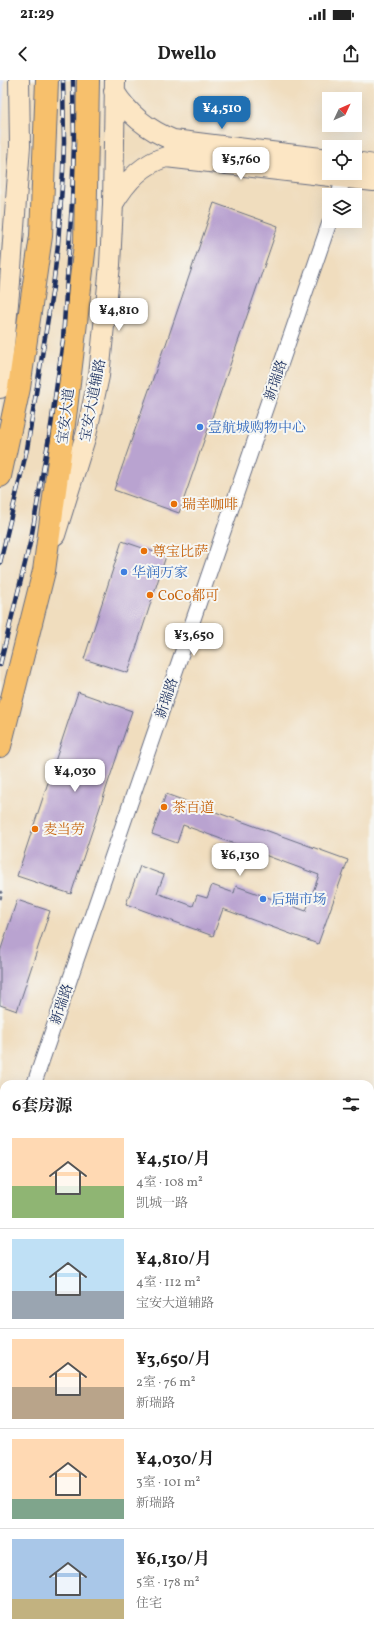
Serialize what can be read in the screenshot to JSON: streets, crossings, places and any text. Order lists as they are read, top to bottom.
{
  "streets": {
    "main road": ["宝安大道辅路", "宝安大道"],
    "street": ["新瑞路"]
  },
  "crossings": [
    ["宝安大道辅路", "宝安大道"]
  ],
  "places": [
    "壹航城购物中心",
    "瑞幸咖啡",
    "尊宝比萨",
    "华润万家",
    "CoCo都可",
    "茶百道",
    "麦当劳",
    "后瑞市场"
  ],
  "north": "top right",
  "page": {
    "status": "21:29",
    "header": "Dwello",
    "price": [
      "¥4,510",
      "¥5,760",
      "¥4,810",
      "¥3,650",
      "¥4,030",
      "¥6,130"
    ],
    "heading": "6套房源",
    "list": [
      {
        "name": "¥4,510/月",
        "note": "4室 · 108 m² · 凯城一路"
      },
      {
        "name": "¥4,810/月",
        "note": "4室 · 112 m² · 宝安大道辅路"
      },
      {
        "name": "¥3,650/月",
        "note": "2室 · 76 m² · 新瑞路"
      },
      {
        "name": "¥4,030/月",
        "note": "3室 · 101 m² · 新瑞路"
      },
      {
        "name": "¥6,130/月",
        "note": "5室 · 178 m² · 住宅"
      }
    ]
  }
}
